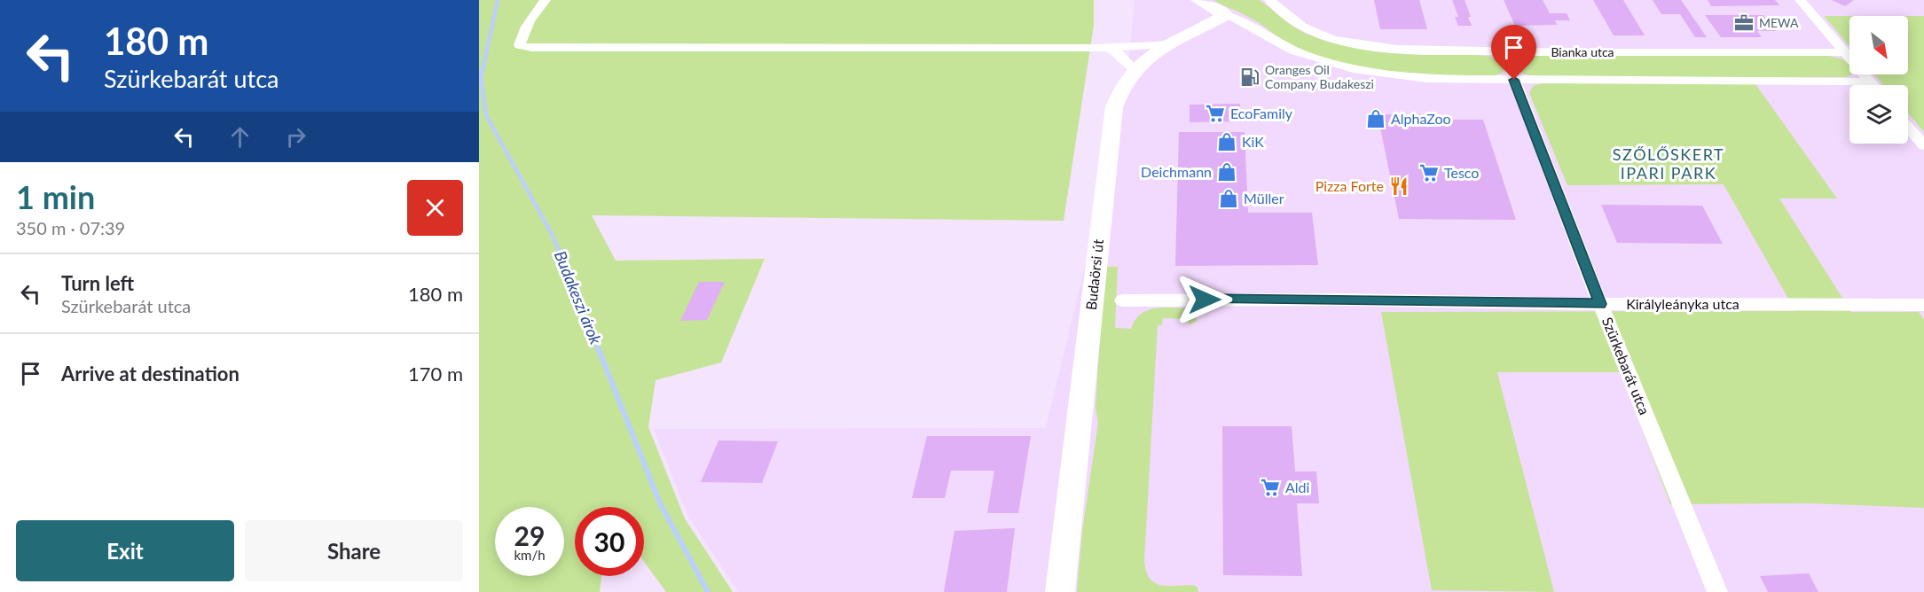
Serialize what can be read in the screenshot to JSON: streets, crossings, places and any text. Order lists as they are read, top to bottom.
{
  "streets": {
    "main road": ["Budaörsi út"],
    "street": ["Bianka utca", "Királyleányka utca", "Szürkebarát utca"]
  },
  "crossings": [
    ["Bianka utca", "Budaörsi út"],
    ["Bianka utca", "Szürkebarát utca"],
    ["Királyleányka utca", "Szürkebarát utca"]
  ],
  "districts": ["SZŐLŐSKERT IPARI PARK"],
  "water": ["Budakeszi árok"],
  "places": {
    "office": ["MEWA"],
    "fuel station": ["Oranges Oil Company Budakeszi"],
    "supermarket": ["EcoFamily", "Tesco", "Aldi"],
    "shop": [
      "AlphaZoo",
      "KiK",
      "Deichmann",
      "Müller"
    ],
    "restaurant": ["Pizza Forte"]
  },
  "north": "bottom right",
  "page": {
    "turn": ["180 m", "Szürkebarát utca"],
    "heading": ["1 min", "350 m · 07:39"],
    "list": [
      {
        "name": "Turn left",
        "note": "Szürkebarát utca",
        "value": "180 m"
      },
      {
        "name": "Arrive at destination",
        "value": "170 m"
      }
    ],
    "speed": "29 km/h",
    "limit": "30",
    "buttons": ["Exit", "Share"]
  }
}
